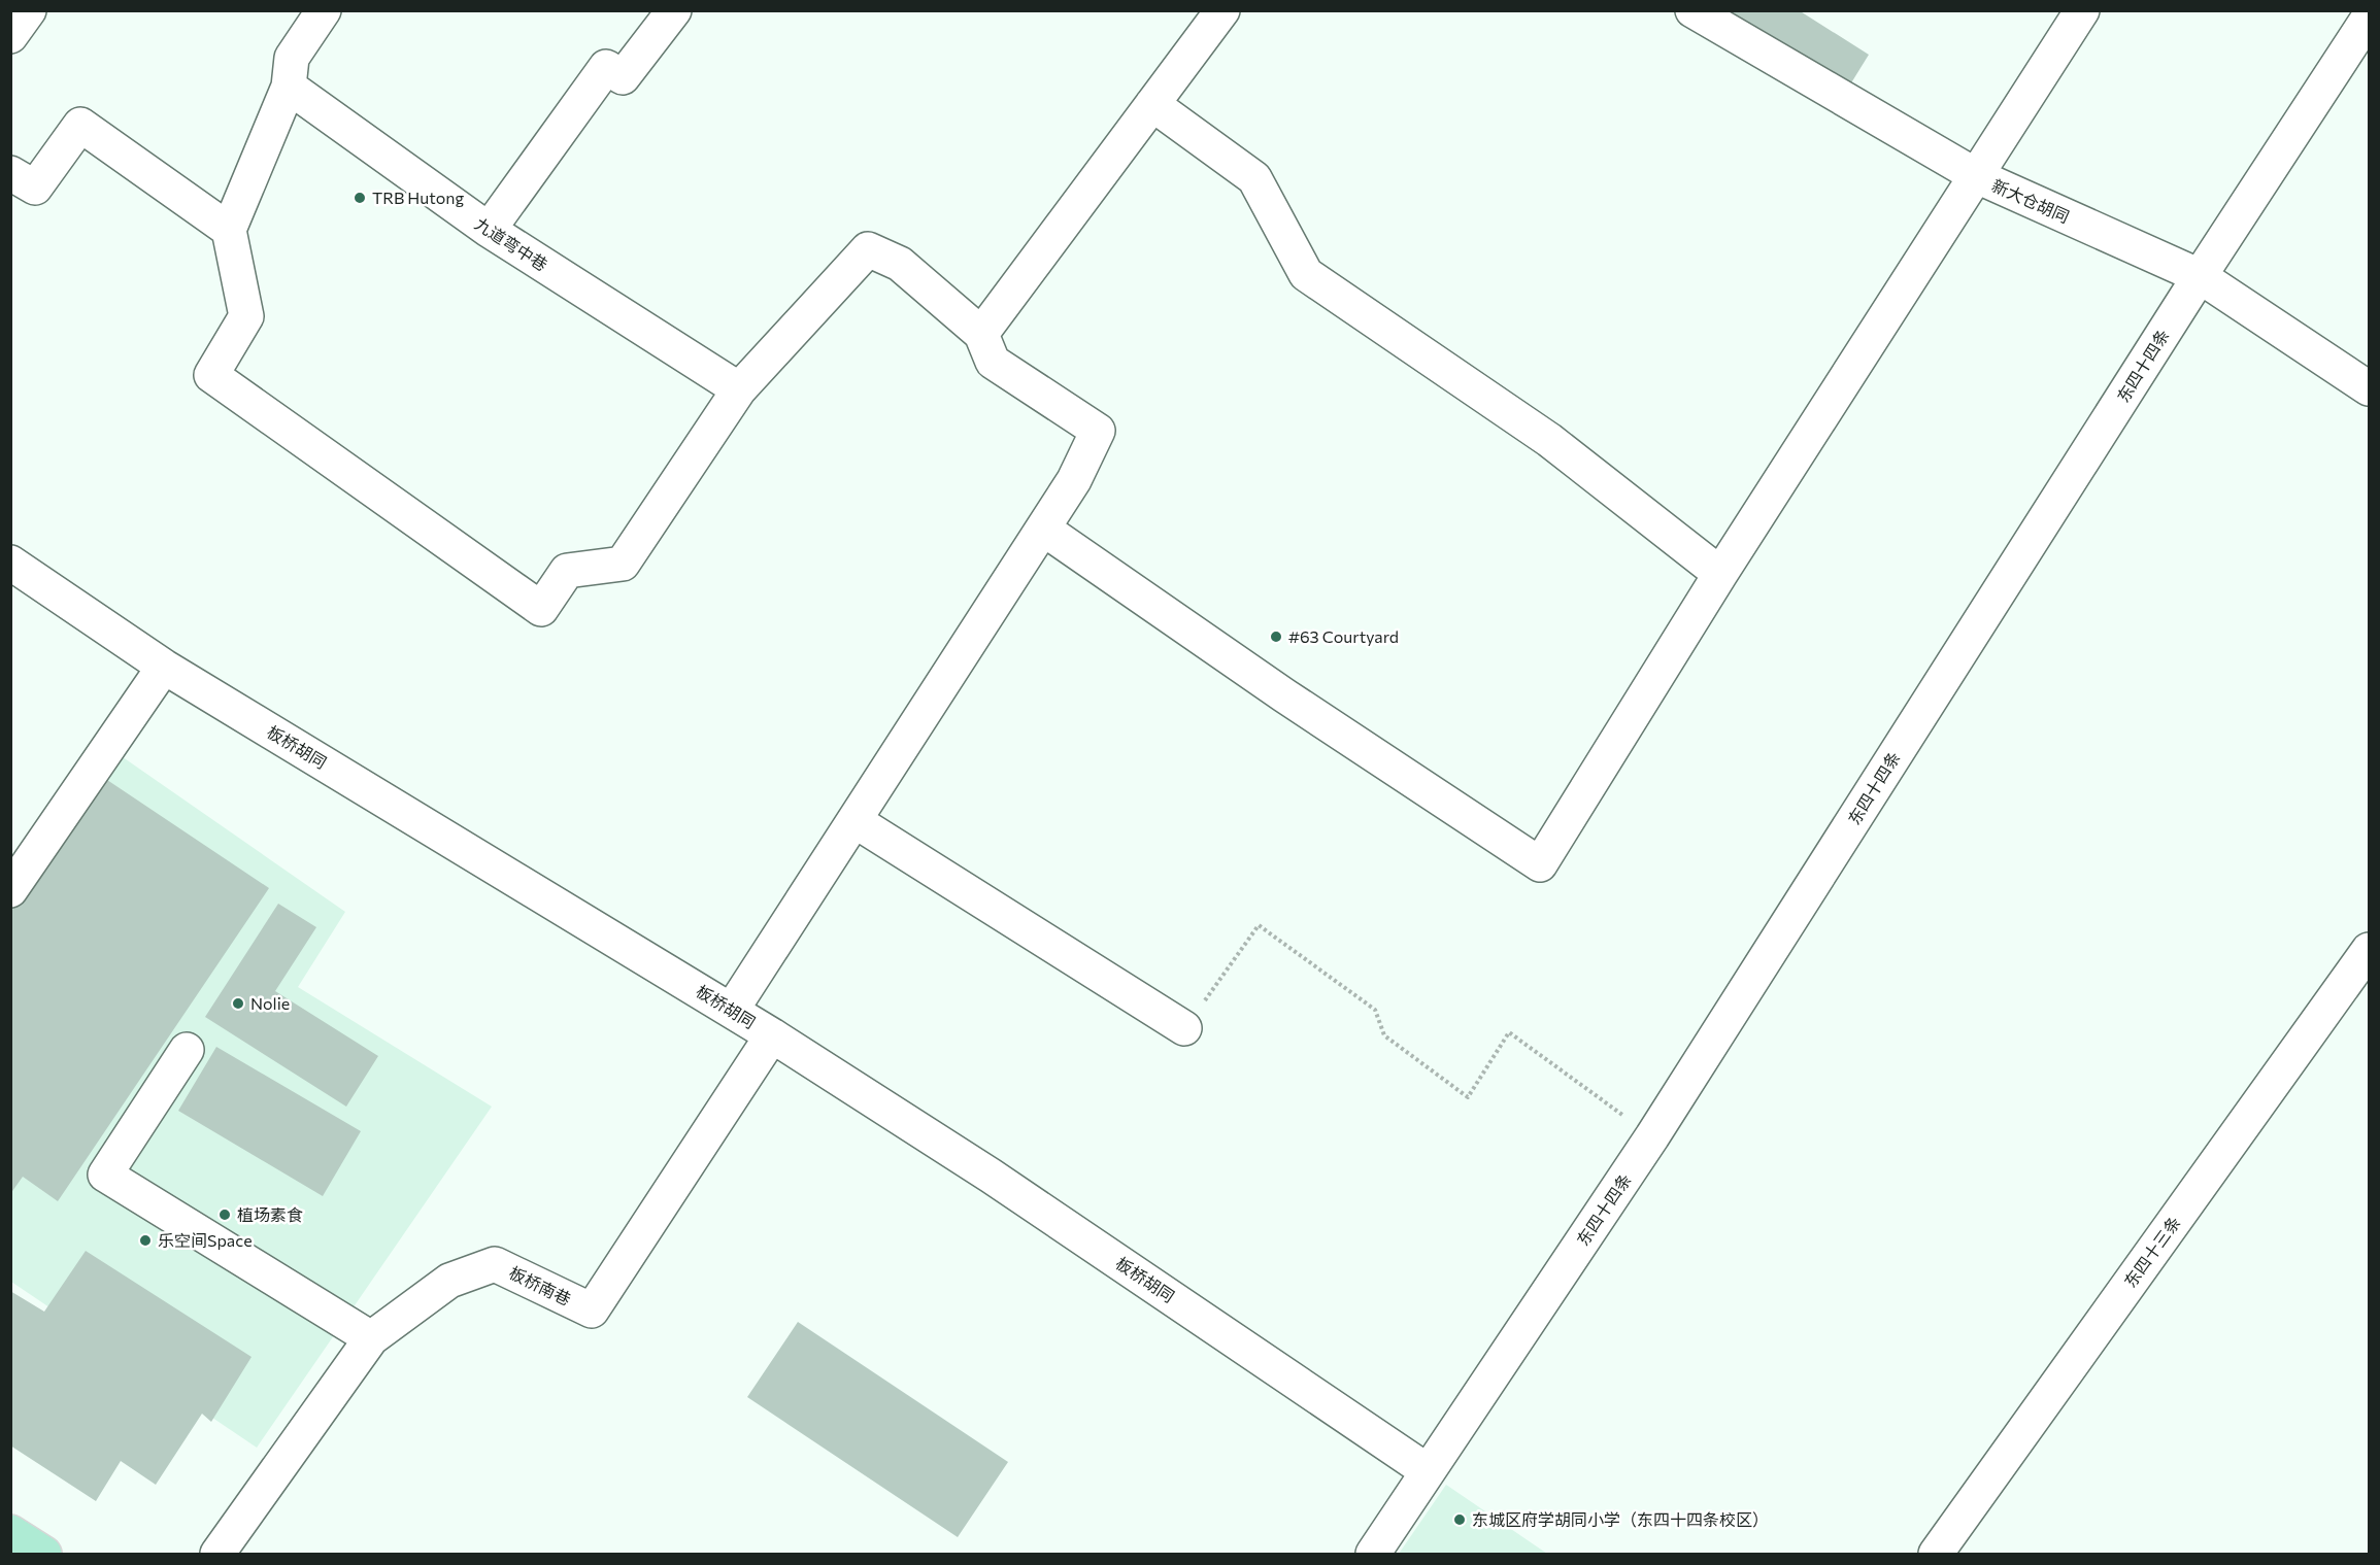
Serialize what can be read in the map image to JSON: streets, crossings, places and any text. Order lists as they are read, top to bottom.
{
  "streets": {
    "street": [
      "新大仓胡同",
      "九道弯中巷",
      "东四十四条",
      "板桥胡同",
      "东四十三条",
      "板桥南巷"
    ]
  },
  "crossings": [
    ["新大仓胡同", "东四十四条"],
    ["东四十四条", "板桥胡同"],
    ["板桥胡同", "板桥南巷"]
  ],
  "places": [
    "TRB Hutong",
    "#63 Courtyard",
    "Nolie",
    "植场素食",
    "乐空间Space",
    "东城区府学胡同小学（东四十四条校区）"
  ]
}
